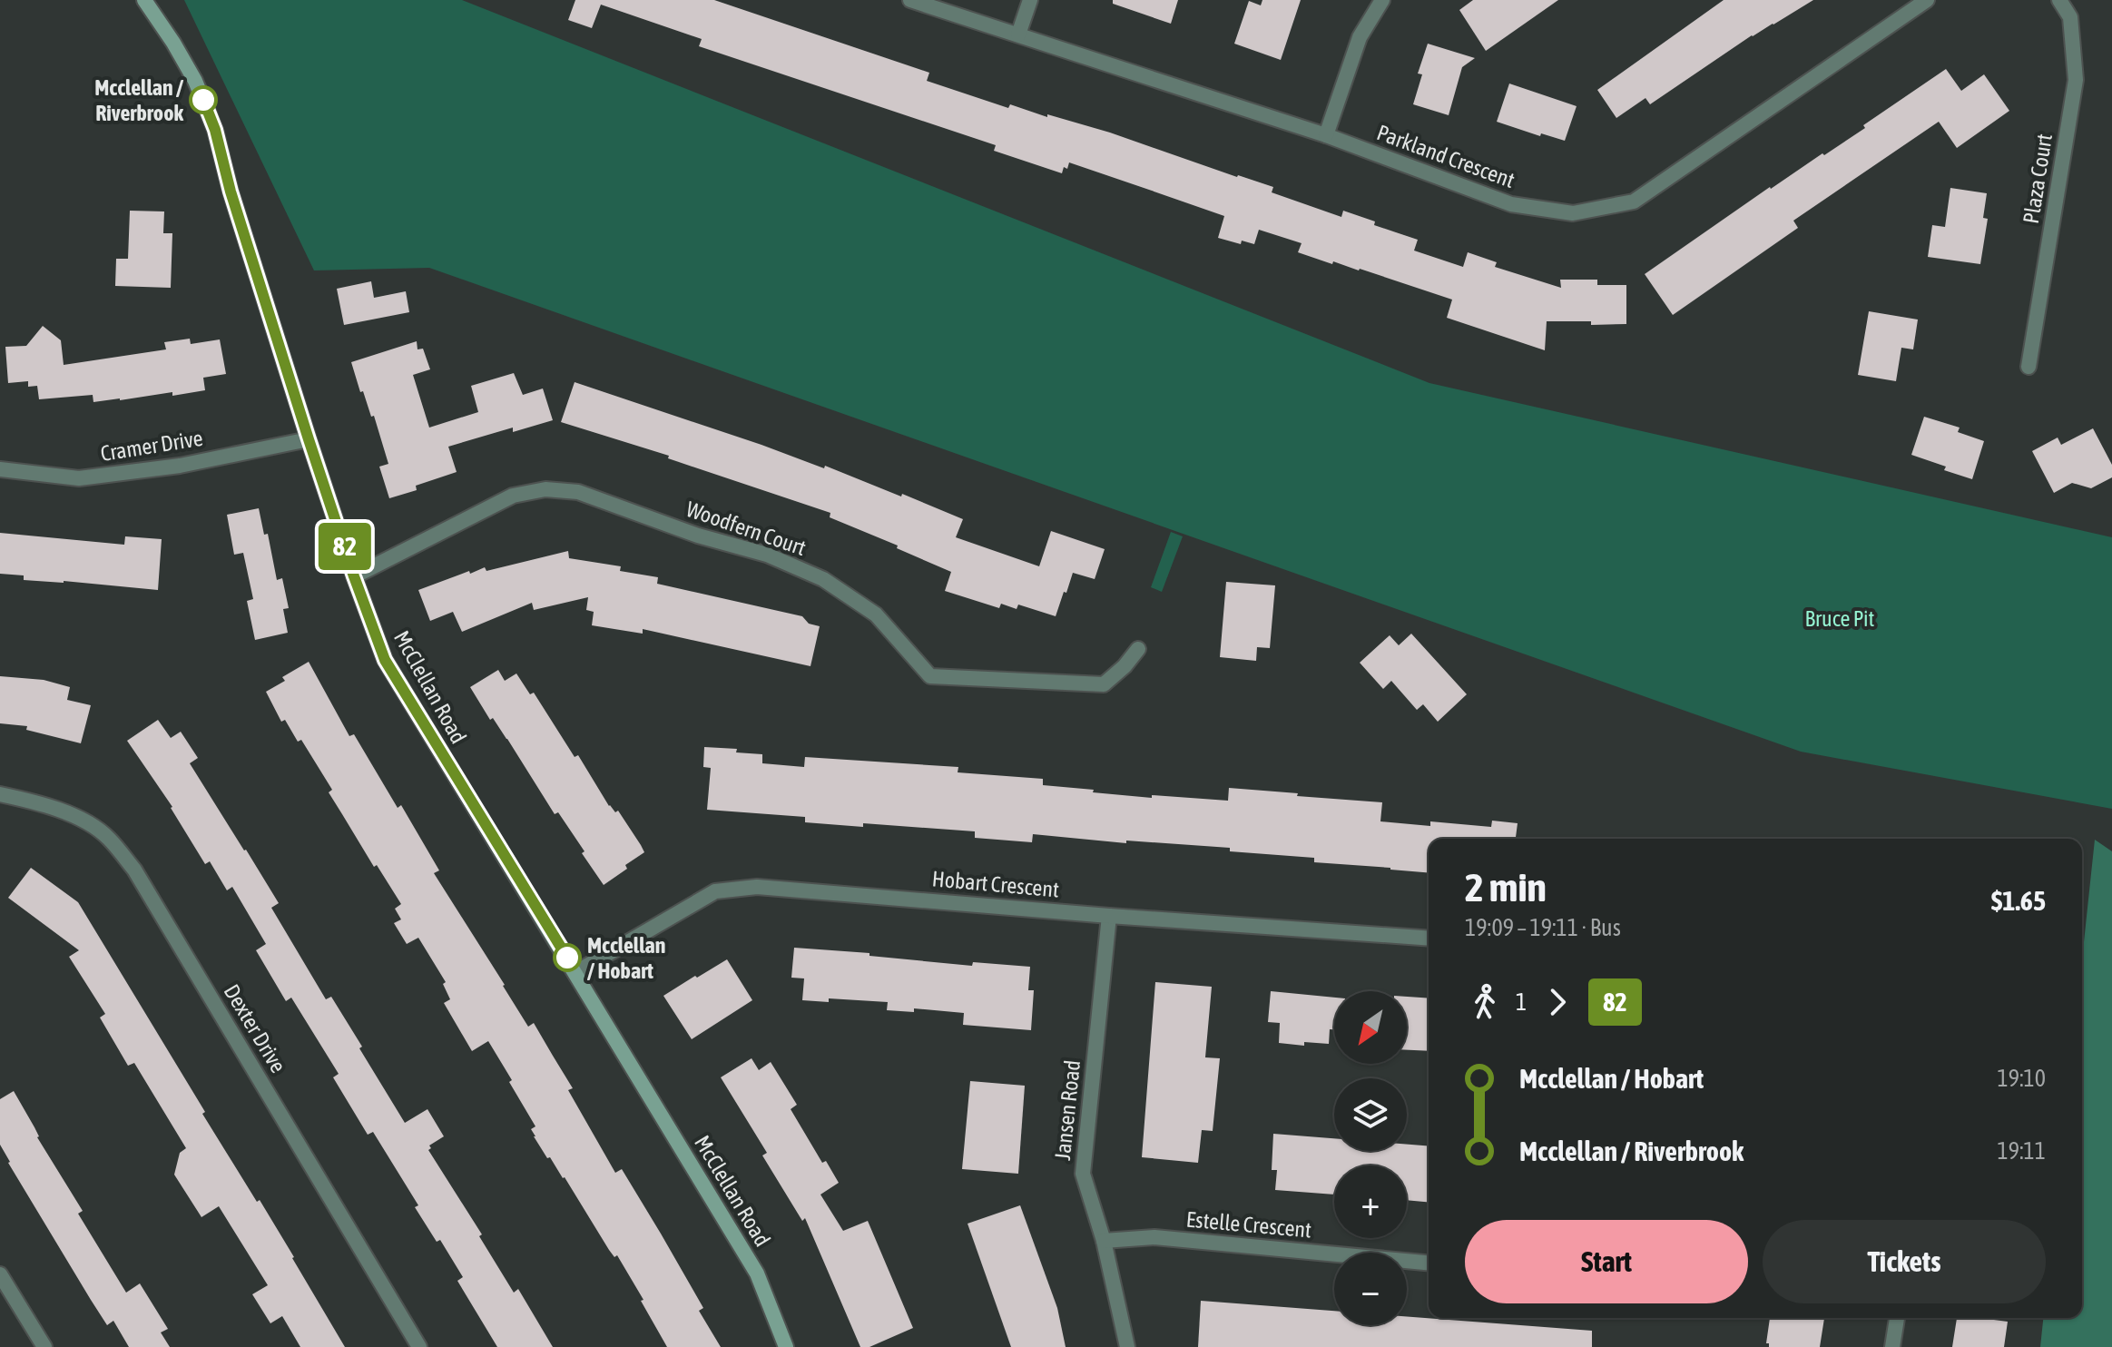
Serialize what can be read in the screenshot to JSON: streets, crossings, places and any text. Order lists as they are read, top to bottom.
{
  "streets": {
    "street": [
      "Parkland Crescent",
      "Plaza Court",
      "Cramer Drive",
      "Woodfern Court",
      "McClellan Road",
      "Hobart Crescent",
      "Dexter Drive",
      "Jansen Road",
      "Estelle Crescent"
    ]
  },
  "crossings": [
    ["Cramer Drive", "McClellan Road"],
    ["Woodfern Court", "McClellan Road"],
    ["McClellan Road", "Hobart Crescent"],
    ["Hobart Crescent", "Jansen Road"],
    ["Jansen Road", "Estelle Crescent"]
  ],
  "parks": ["Bruce Pit"],
  "places": ["Mcclellan / Riverbrook", "Mcclellan / Hobart"],
  "lines": ["bus line 82"],
  "north": "bottom left",
  "page": {
    "on_map": "82",
    "heading": ["2 min", "19:09 – 19:11 · Bus", "$1.65"],
    "legs": ["1", "82"],
    "map_buttons": ["+", "−"],
    "list": [
      {
        "name": "Mcclellan / Hobart",
        "value": "19:10"
      },
      {
        "name": "Mcclellan / Riverbrook",
        "value": "19:11"
      }
    ],
    "buttons": ["Start", "Tickets"]
  }
}
